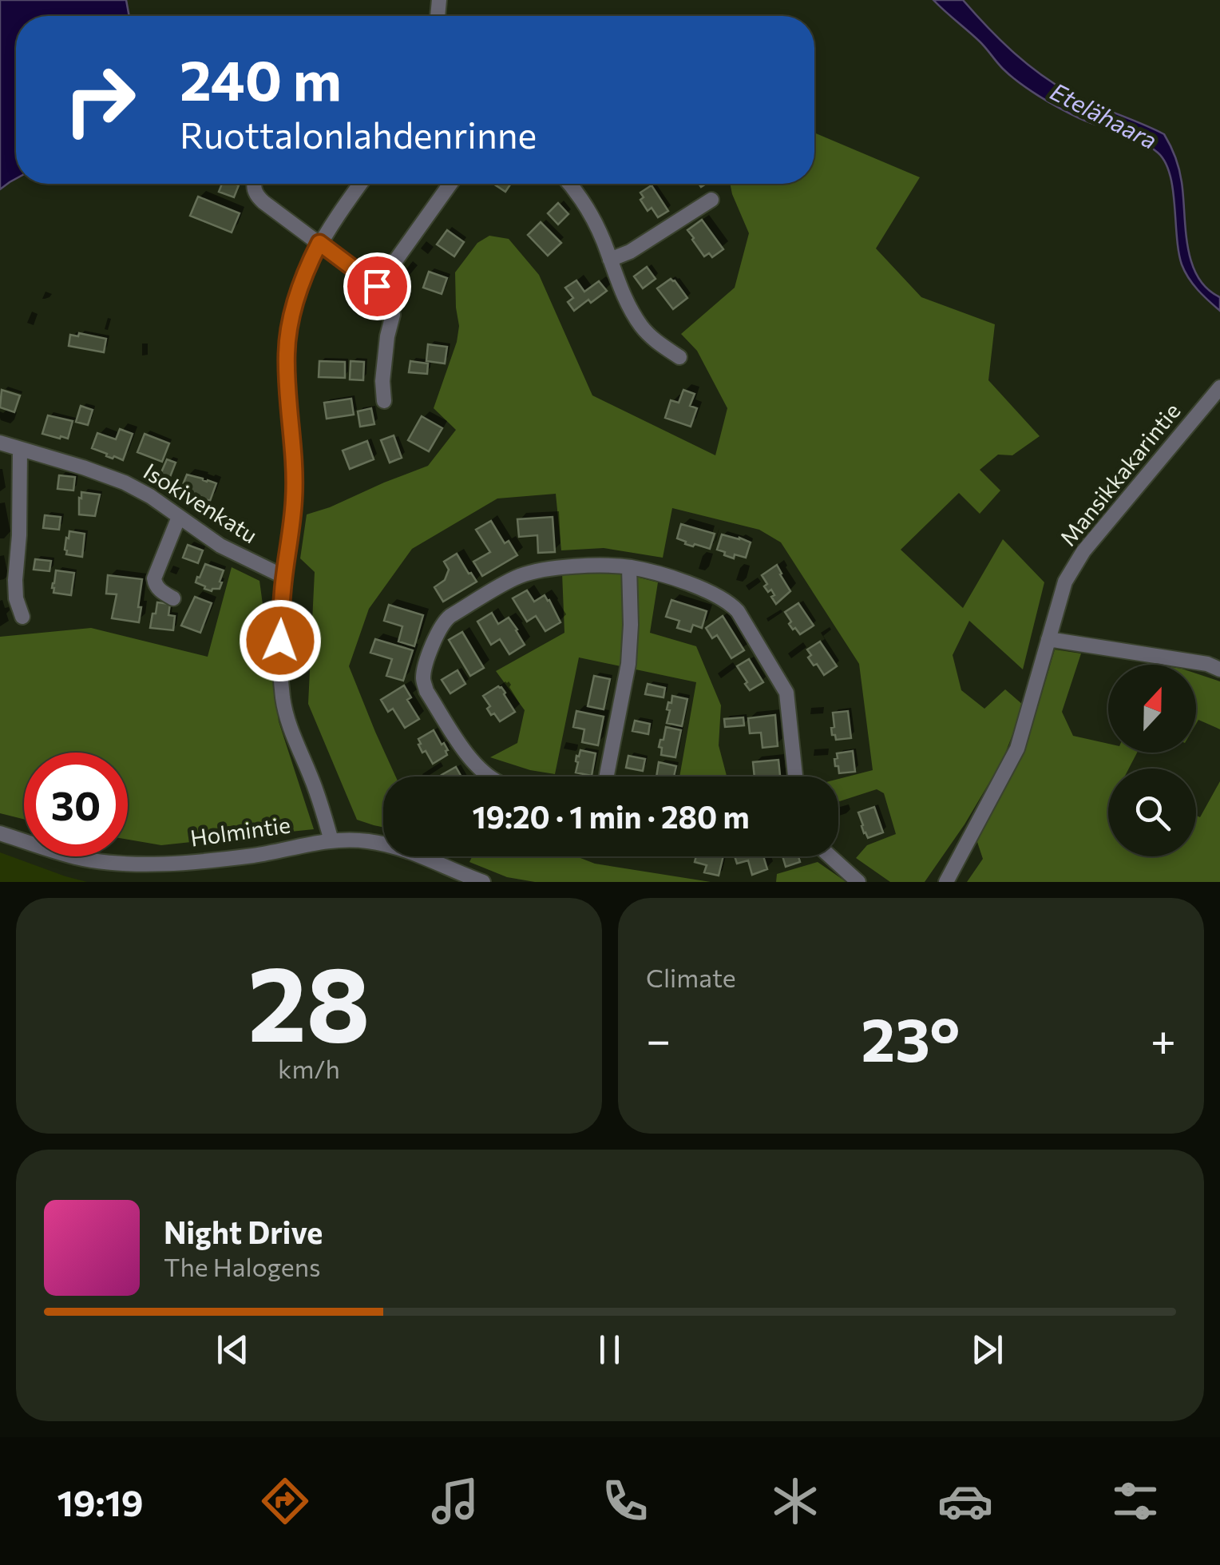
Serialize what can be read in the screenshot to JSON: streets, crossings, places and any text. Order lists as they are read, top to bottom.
{
  "streets": {
    "street": ["Mansikkakarintie", "Isokivenkatu", "Holmintie"]
  },
  "water": ["Etelähaara"],
  "north": "top",
  "page": {
    "turn": ["240 m", "Ruottalonlahdenrinne"],
    "limit": "30",
    "trip": "19:20 · 1 min · 280 m",
    "tile": [
      ["28", "km/h"],
      "Climate"
    ],
    "heat": ["−", "23°", "+"],
    "song": ["Night Drive", "The Halogens"],
    "tabs": "19:19"
  }
}
